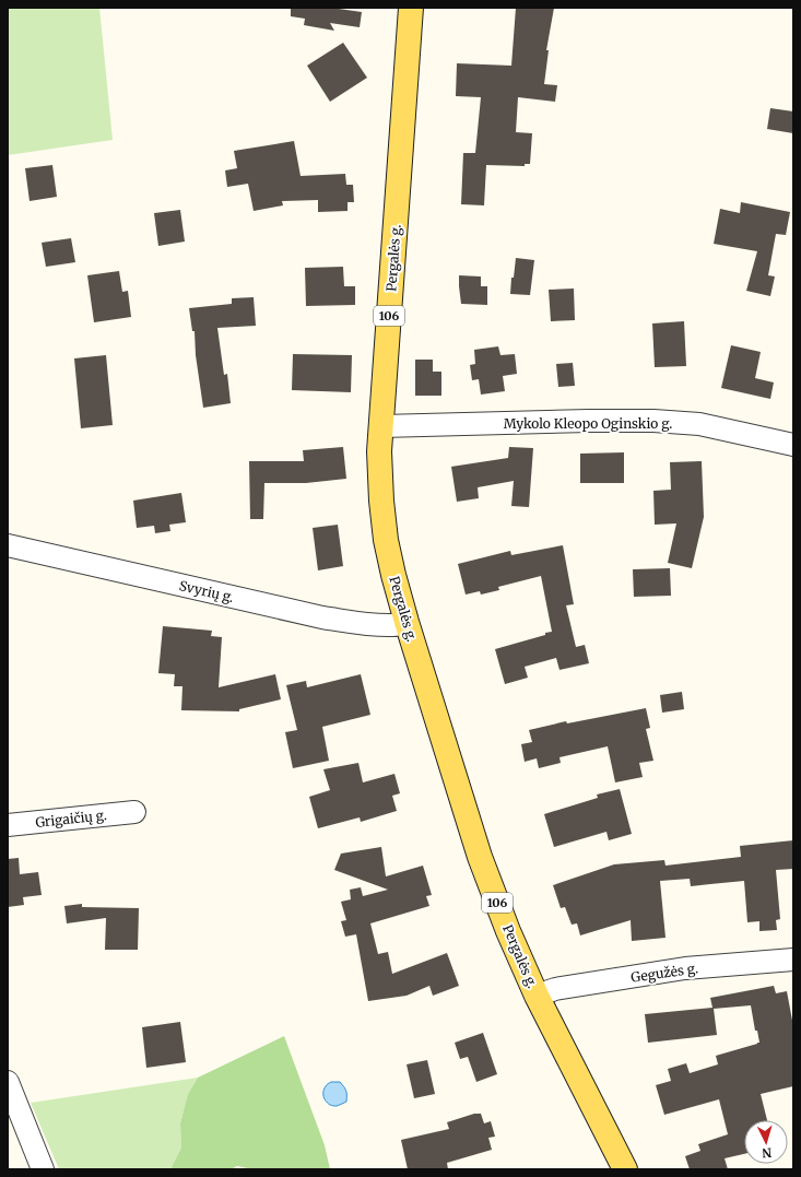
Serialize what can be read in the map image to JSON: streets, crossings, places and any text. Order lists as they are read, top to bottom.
{
  "streets": {
    "main road": ["Pergalės g.", "106"],
    "street": [
      "Mykolo Kleopo Oginskio g.",
      "Svyrių g.",
      "Grigaičių g.",
      "Gegužės g."
    ]
  },
  "crossings": [
    ["Pergalės g.", "Mykolo Kleopo Oginskio g."],
    ["Pergalės g.", "Svyrių g."],
    ["Pergalės g.", "Gegužės g."]
  ],
  "north": "bottom"
}
